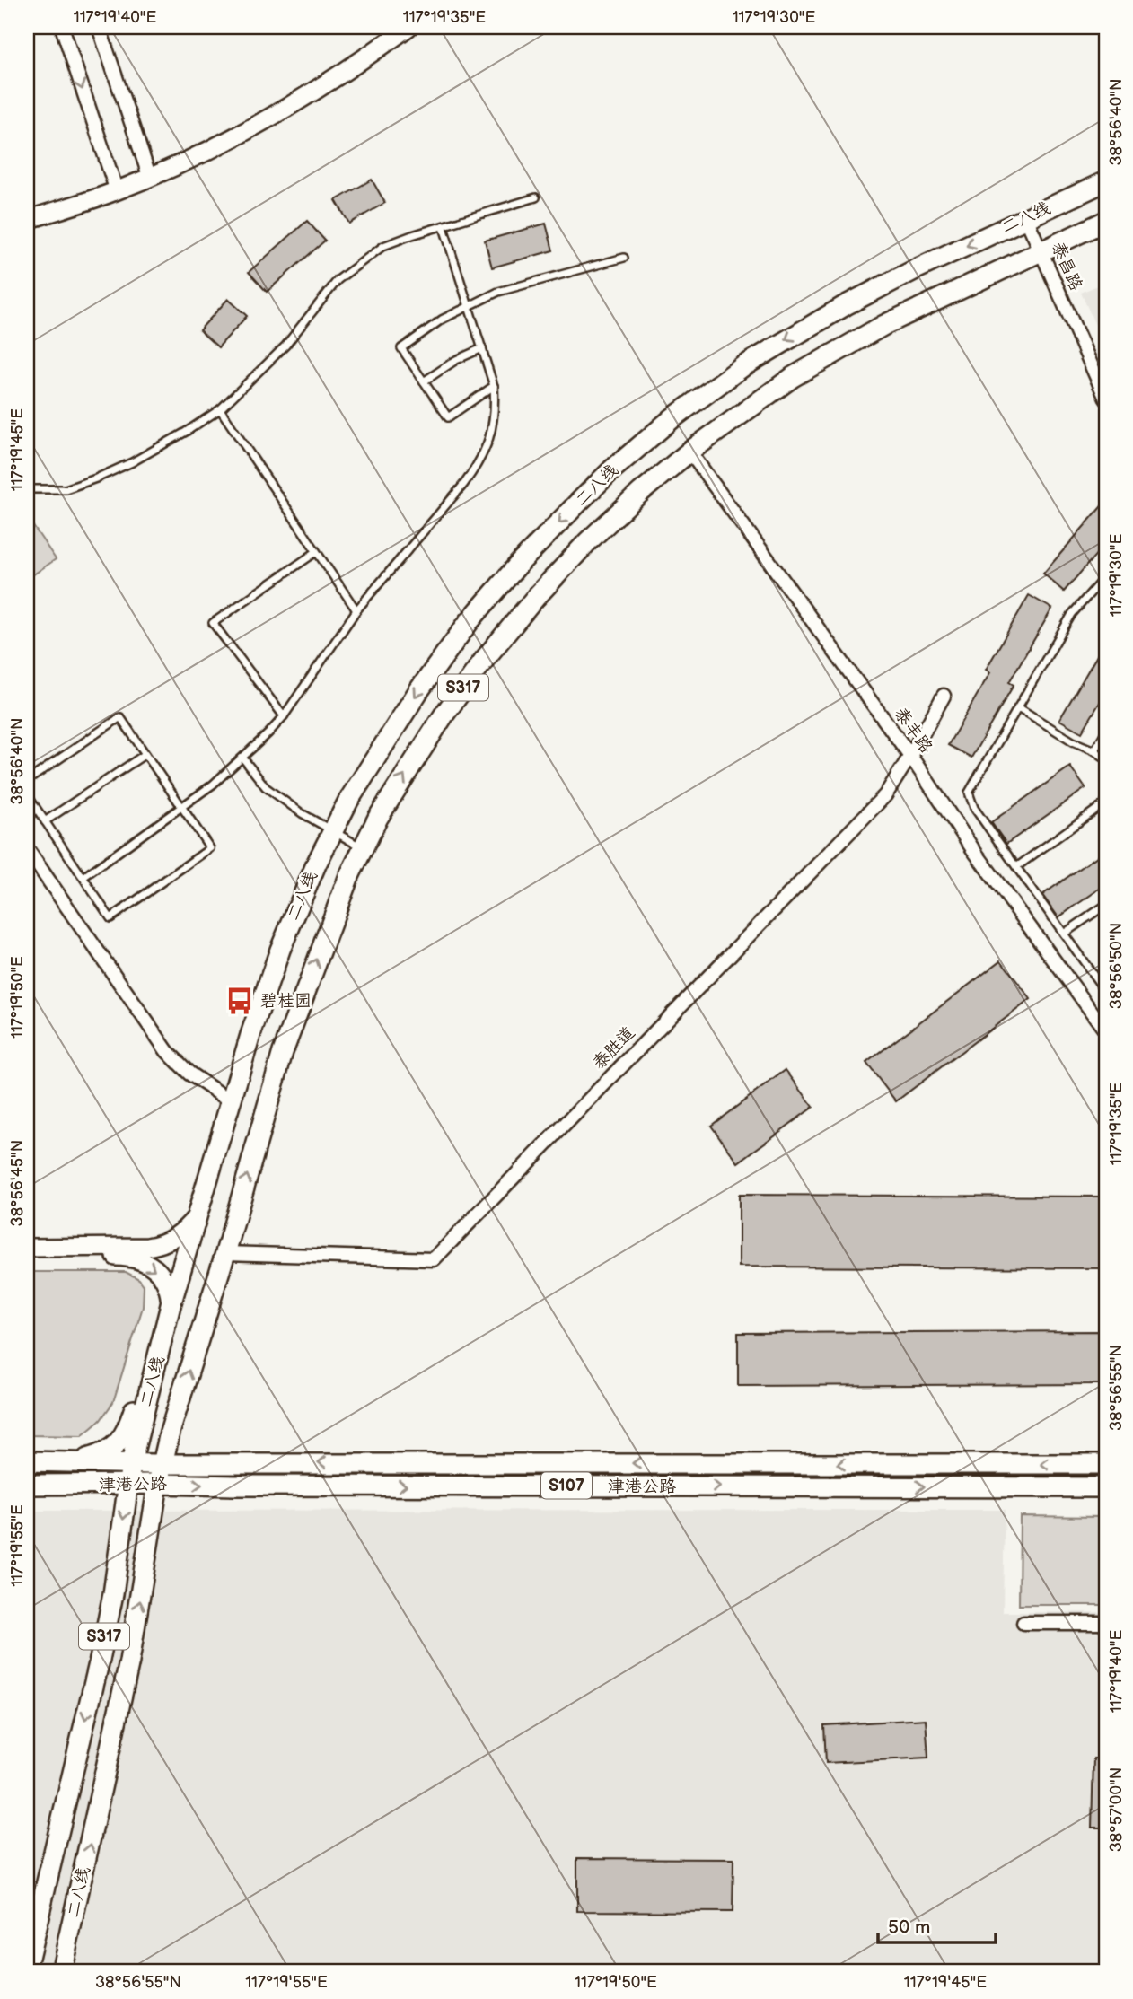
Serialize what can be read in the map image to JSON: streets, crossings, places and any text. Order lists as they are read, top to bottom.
{
  "streets": {
    "main road": [
      "二八线",
      "S317",
      "津港公路",
      "S107"
    ],
    "street": ["泰昌路", "泰丰路", "泰胜道"]
  },
  "crossings": [
    ["二八线", "泰昌路"],
    ["二八线", "泰丰路"],
    ["二八线", "泰胜道"],
    ["二八线", "津港公路"],
    ["泰丰路", "泰胜道"]
  ],
  "places": {
    "bus stop": ["碧桂园"]
  },
  "scale_bar": "50 m",
  "coordinates": [
    "117°19'40\"E",
    "117°19'35\"E",
    "117°19'30\"E",
    "38°56'40\"N",
    "117°19'45\"E",
    "38°56'50\"N",
    "117°19'50\"E",
    "38°56'45\"N",
    "38°56'55\"N",
    "117°19'55\"E",
    "38°57'00\"N"
  ]
}
